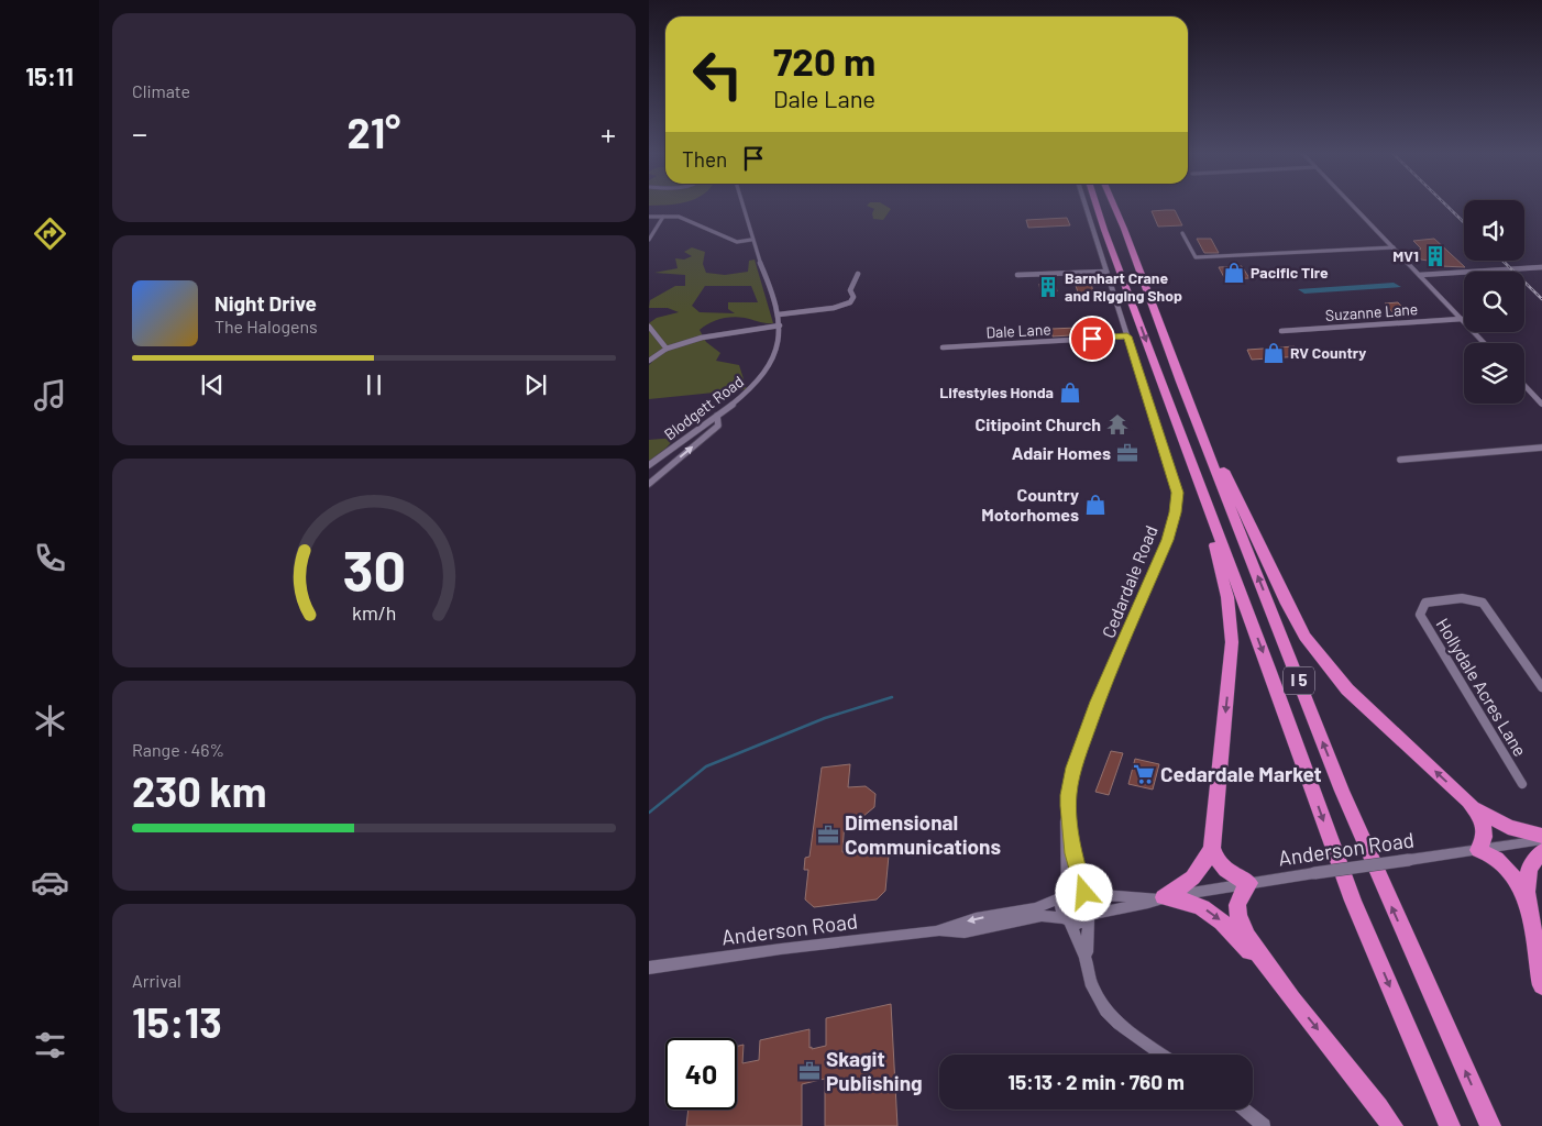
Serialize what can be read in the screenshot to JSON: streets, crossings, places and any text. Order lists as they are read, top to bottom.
{
  "streets": {
    "highway": ["I 5"],
    "street": [
      "Suzanne Lane",
      "Dale Lane",
      "Blodgett Road",
      "Cedardale Road",
      "Hollydale Acres Lane",
      "Anderson Road"
    ]
  },
  "crossings": [
    ["Dale Lane", "Cedardale Road"],
    ["Cedardale Road", "Anderson Road"]
  ],
  "places": {
    "building": ["MV1", "Barnhart Crane and Rigging Shop"],
    "shop": [
      "Pacific Tire",
      "RV Country",
      "Lifestyles Honda",
      "Country Motorhomes"
    ],
    "temple": ["Citipoint Church"],
    "office": ["Adair Homes", "Dimensional Communications", "Skagit Publishing"],
    "supermarket": ["Cedardale Market"]
  },
  "page": {
    "tabs": "15:11",
    "tile": [
      "Climate",
      ["Range · 46%", "230 km"],
      ["Arrival", "15:13"]
    ],
    "turn": ["720 m", "Dale Lane"],
    "heat": ["−", "21°", "+"],
    "then": "Then",
    "song": ["Night Drive", "The Halogens"],
    "limit": "40",
    "trip": "15:13 · 2 min · 760 m",
    "gauge": ["30", "km/h"]
  }
}
